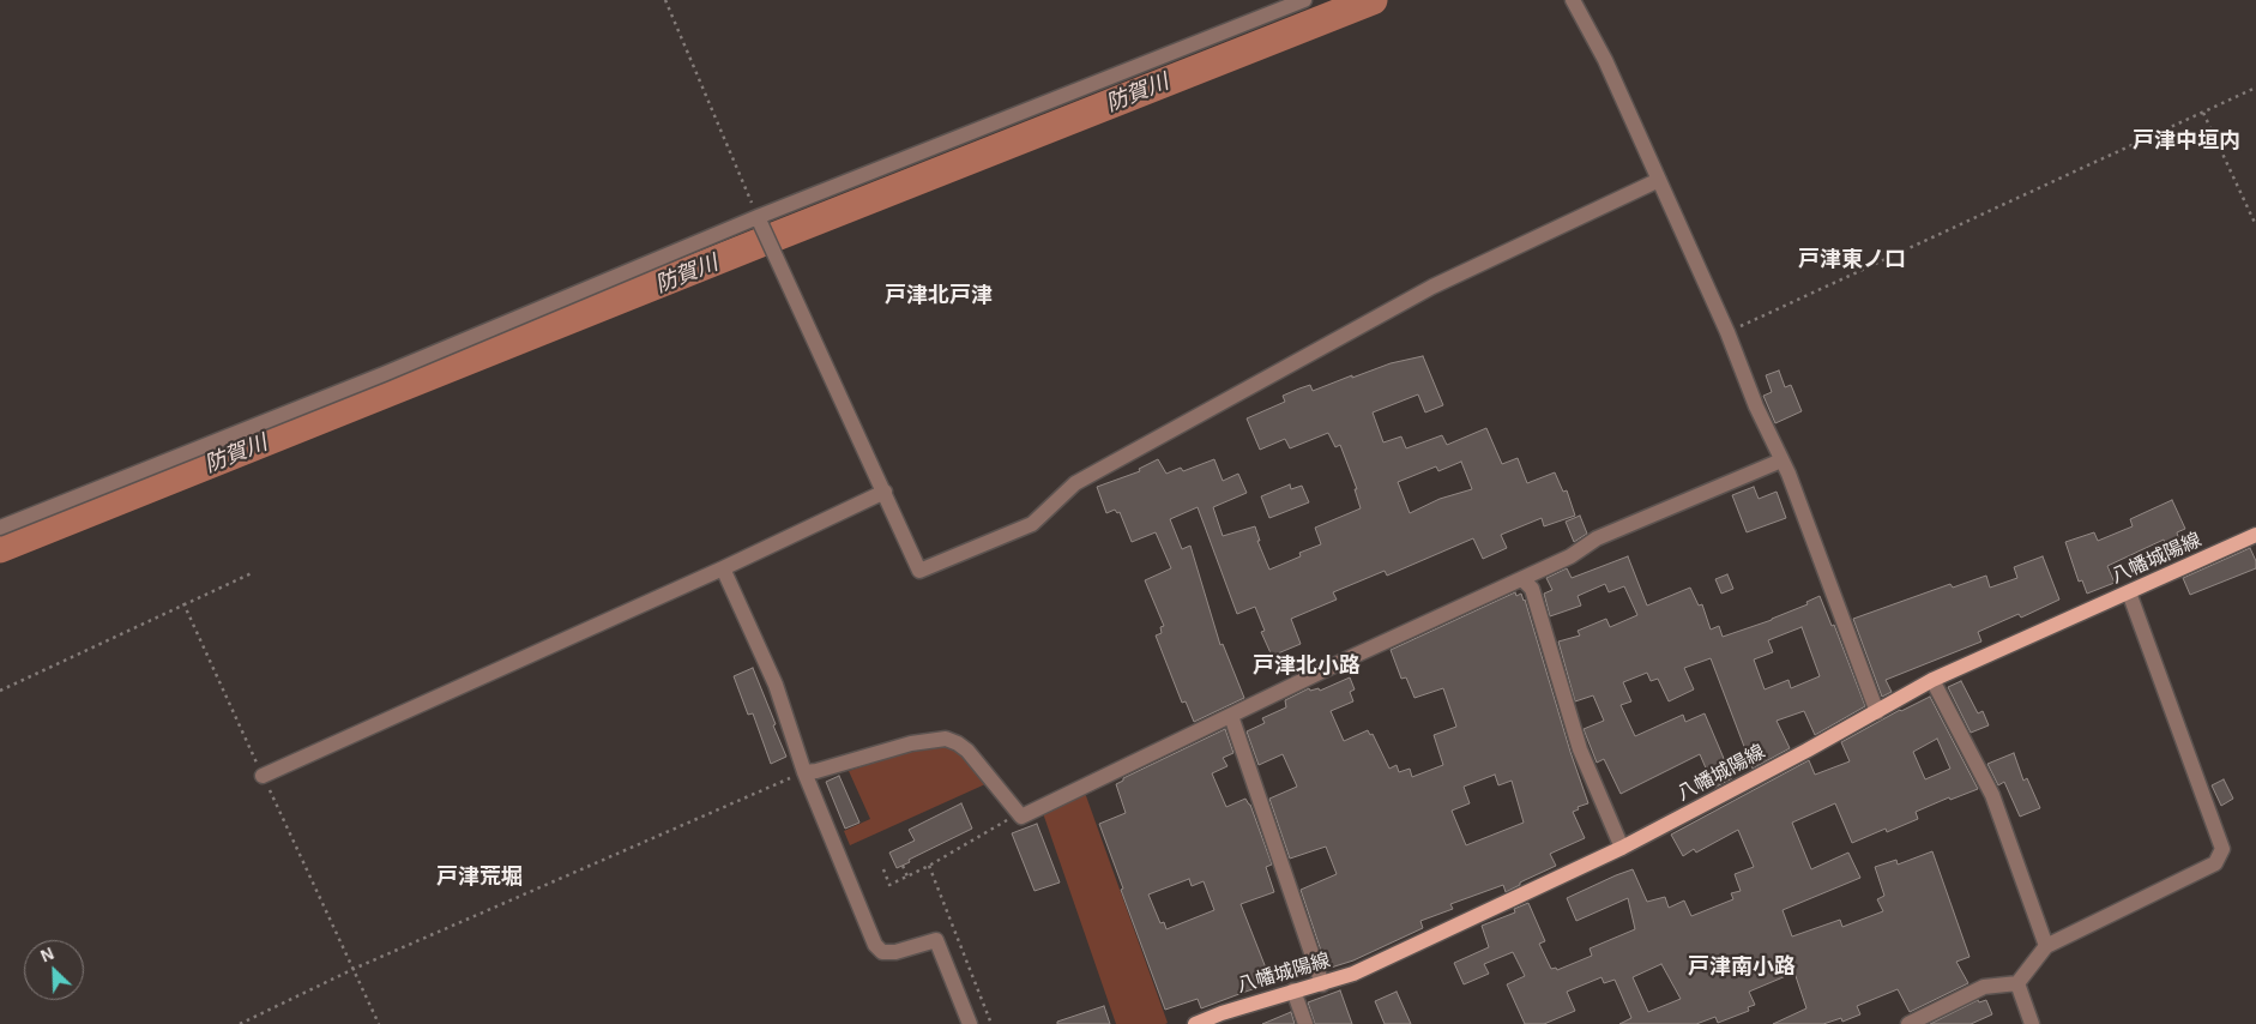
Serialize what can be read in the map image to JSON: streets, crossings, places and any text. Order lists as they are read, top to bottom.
{
  "streets": {
    "main road": ["八幡城陽線"]
  },
  "districts": [
    "戸津中垣内",
    "戸津東ノ口",
    "戸津北戸津",
    "戸津北小路",
    "戸津荒堀",
    "戸津南小路"
  ],
  "water": ["防賀川"],
  "north": "top left"
}
